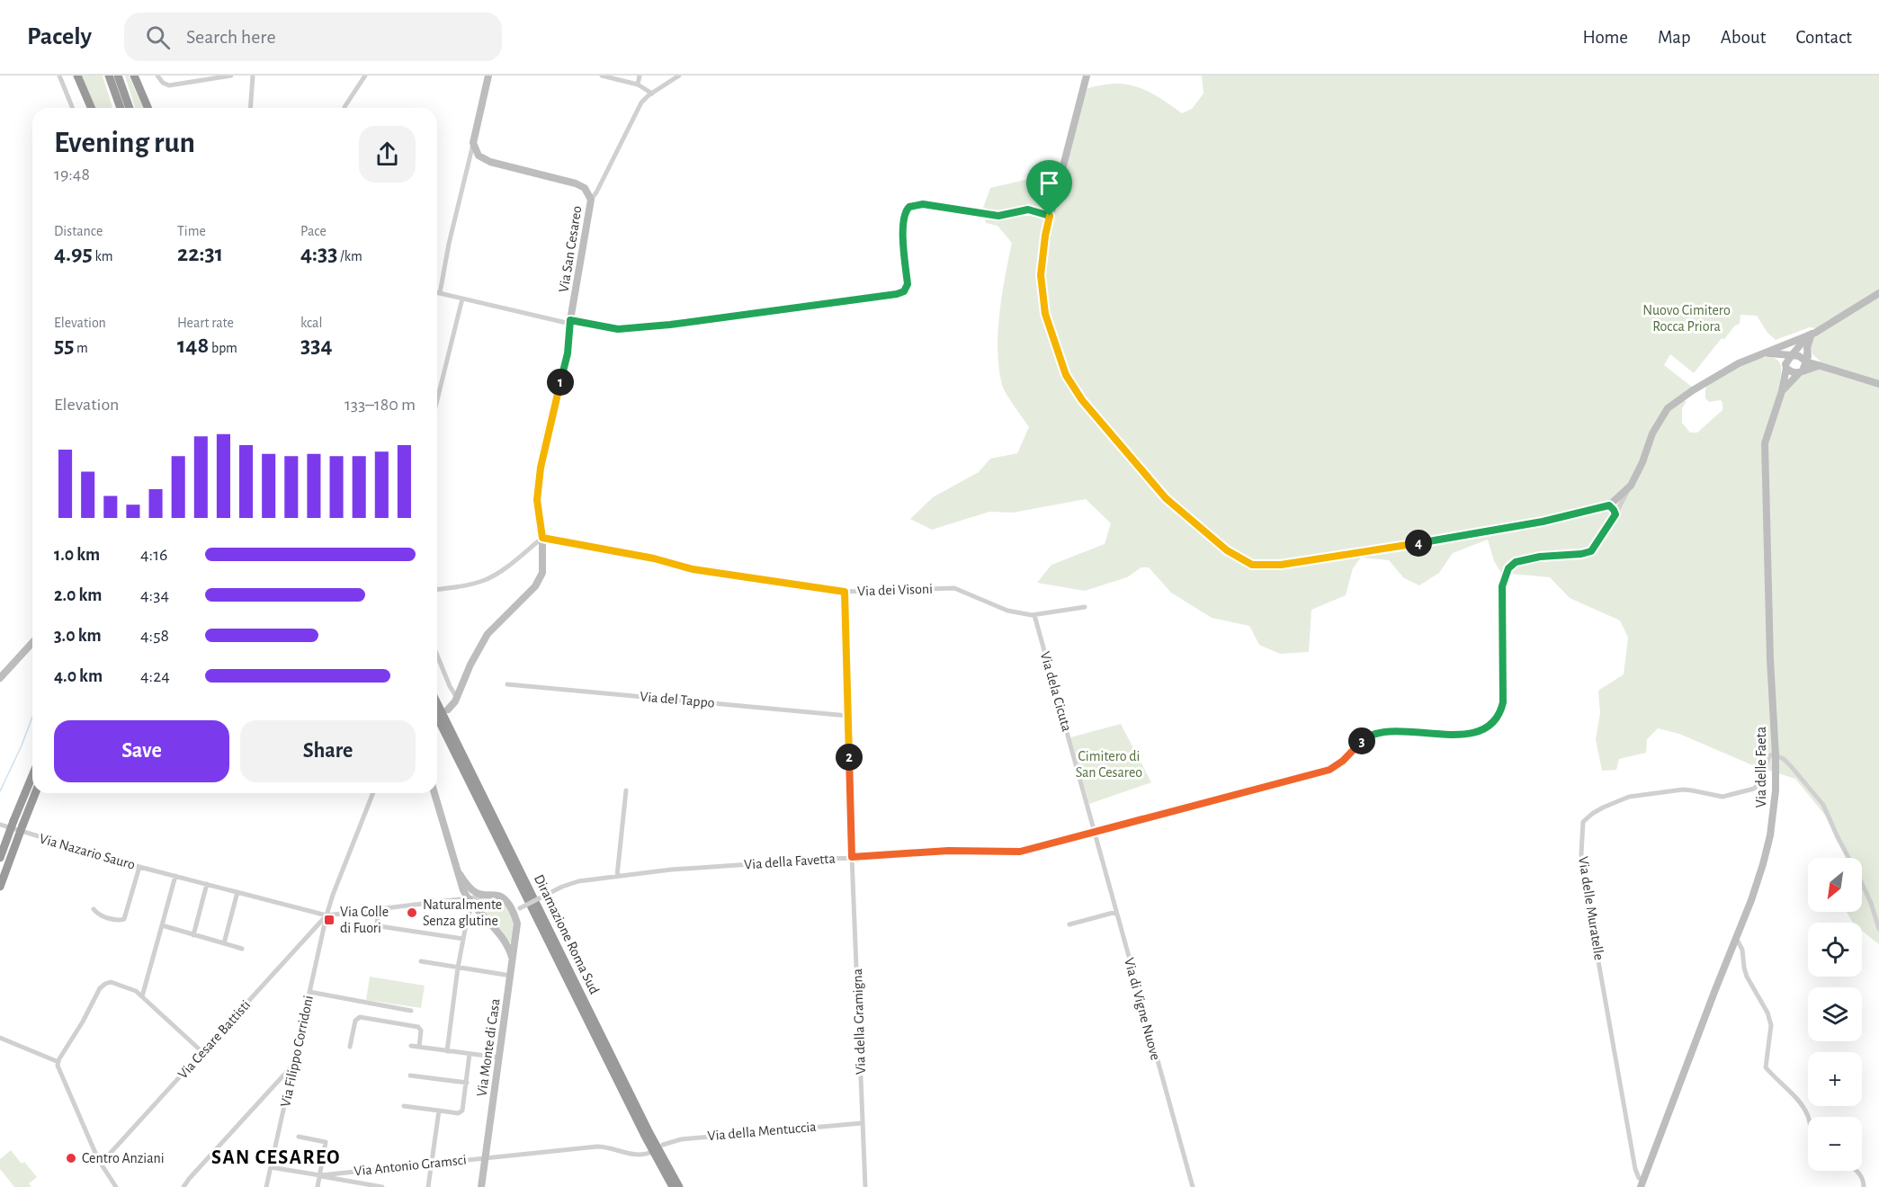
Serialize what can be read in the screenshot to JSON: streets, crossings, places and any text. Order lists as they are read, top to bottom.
{
  "streets": {
    "highway": ["Diramazione Roma Sud"],
    "street": [
      "Via San Cesareo",
      "Via dei Visoni",
      "Via dela Cicuta",
      "Via del Tappo",
      "Via delle Faeta",
      "Via Nazario Sauro",
      "Via della Favetta",
      "Via delle Muratelle",
      "Via di Vigne Nuove",
      "Via della Gramigna",
      "Via Cesare Battisti",
      "Via Monte di Casa",
      "Via Filippo Corridoni",
      "Via della Mentuccia",
      "Via Antonio Gramsci"
    ]
  },
  "crossings": [
    ["Via San Cesareo", "Via dei Visoni"],
    ["Via dei Visoni", "Via dela Cicuta"],
    ["Via dei Visoni", "Via della Gramigna"],
    ["Via dela Cicuta", "Via della Favetta"],
    ["Via dela Cicuta", "Via di Vigne Nuove"],
    ["Via del Tappo", "Via della Gramigna"],
    ["Via delle Faeta", "Via delle Muratelle"],
    ["Via Nazario Sauro", "Via Cesare Battisti"],
    ["Via Nazario Sauro", "Via Filippo Corridoni"],
    ["Via della Favetta", "Via di Vigne Nuove"],
    ["Via della Favetta", "Via della Gramigna"],
    ["Via della Favetta", "Via Monte di Casa"],
    ["Via della Gramigna", "Via della Mentuccia"],
    ["Via Cesare Battisti", "Via Filippo Corridoni"],
    ["Via Monte di Casa", "Via Antonio Gramsci"],
    ["Via Filippo Corridoni", "Via Antonio Gramsci"]
  ],
  "districts": ["SAN CESAREO"],
  "parks": ["Nuovo Cimitero Rocca Priora", "Cimitero di San Cesareo"],
  "places": {
    "other": ["Naturalmente Senza glutine", "Centro Anziani"],
    "transit": ["Via Colle di Fuori"]
  },
  "north": "bottom left",
  "page": {
    "header": "Pacely",
    "search": "Search here",
    "nav": [
      "Home",
      "Map",
      "About",
      "Contact"
    ],
    "heading": ["Evening run", "19:48"],
    "stats": [
      ["Distance", "4.95 km"],
      ["Time", "22:31"],
      ["Pace", "4:33 /km"],
      ["Elevation", "55 m"],
      ["Heart rate", "148 bpm"],
      ["kcal", "334"]
    ],
    "pins": [
      "1",
      "4",
      "3",
      "2"
    ],
    "chart": ["Elevation", "133–180 m"],
    "list": [
      {
        "name": "1.0 km",
        "note": "4:16"
      },
      {
        "name": "2.0 km",
        "note": "4:34"
      },
      {
        "name": "3.0 km",
        "note": "4:58"
      },
      {
        "name": "4.0 km",
        "note": "4:24"
      }
    ],
    "buttons": ["Save", "Share"],
    "map_buttons": ["+", "−"]
  }
}
